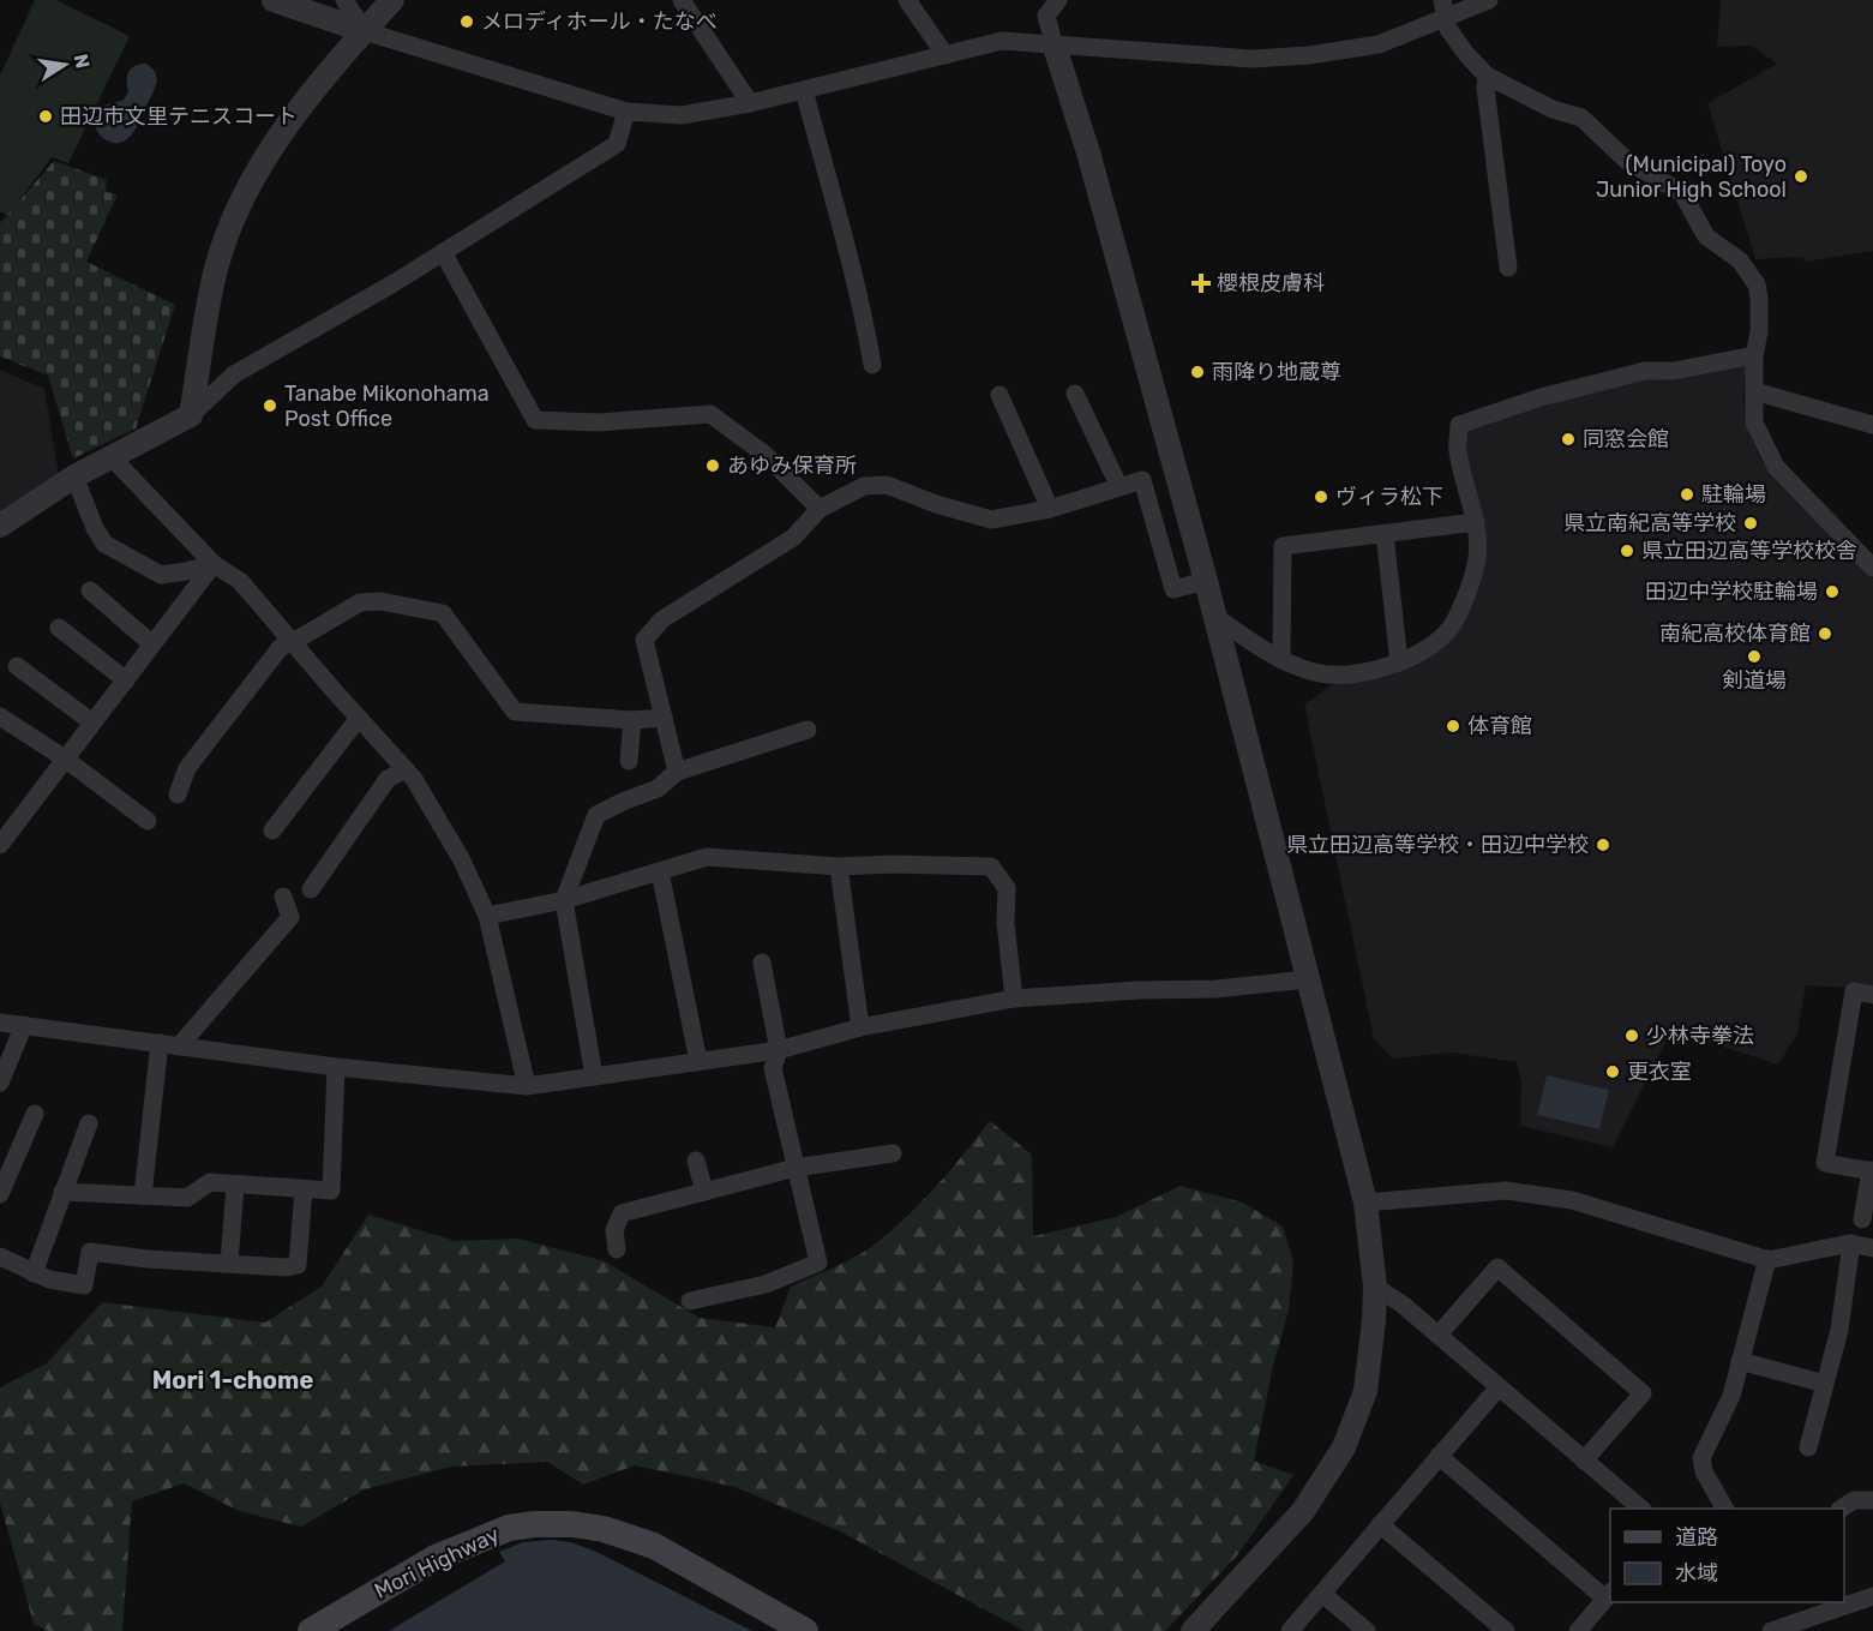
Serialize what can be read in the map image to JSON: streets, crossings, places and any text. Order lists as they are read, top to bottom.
{
  "streets": {
    "main road": ["Mori Highway"]
  },
  "districts": ["Mori 1-chome"],
  "places": {
    "other": [
      "メロディホール・たなべ",
      "田辺市文里テニスコート",
      "(Municipal) Toyo Junior High School",
      "雨降り地蔵尊",
      "Tanabe Mikonohama Post Office",
      "同窓会館",
      "あゆみ保育所",
      "駐輪場",
      "ヴィラ松下",
      "県立南紀高等学校",
      "県立田辺高等学校校舎",
      "田辺中学校駐輪場",
      "南紀高校体育館",
      "剣道場",
      "体育館",
      "県立田辺高等学校・田辺中学校",
      "少林寺拳法",
      "更衣室"
    ],
    "health": ["櫻根皮膚科"]
  },
  "legend": ["道路", "水域"],
  "north": "right"
}
